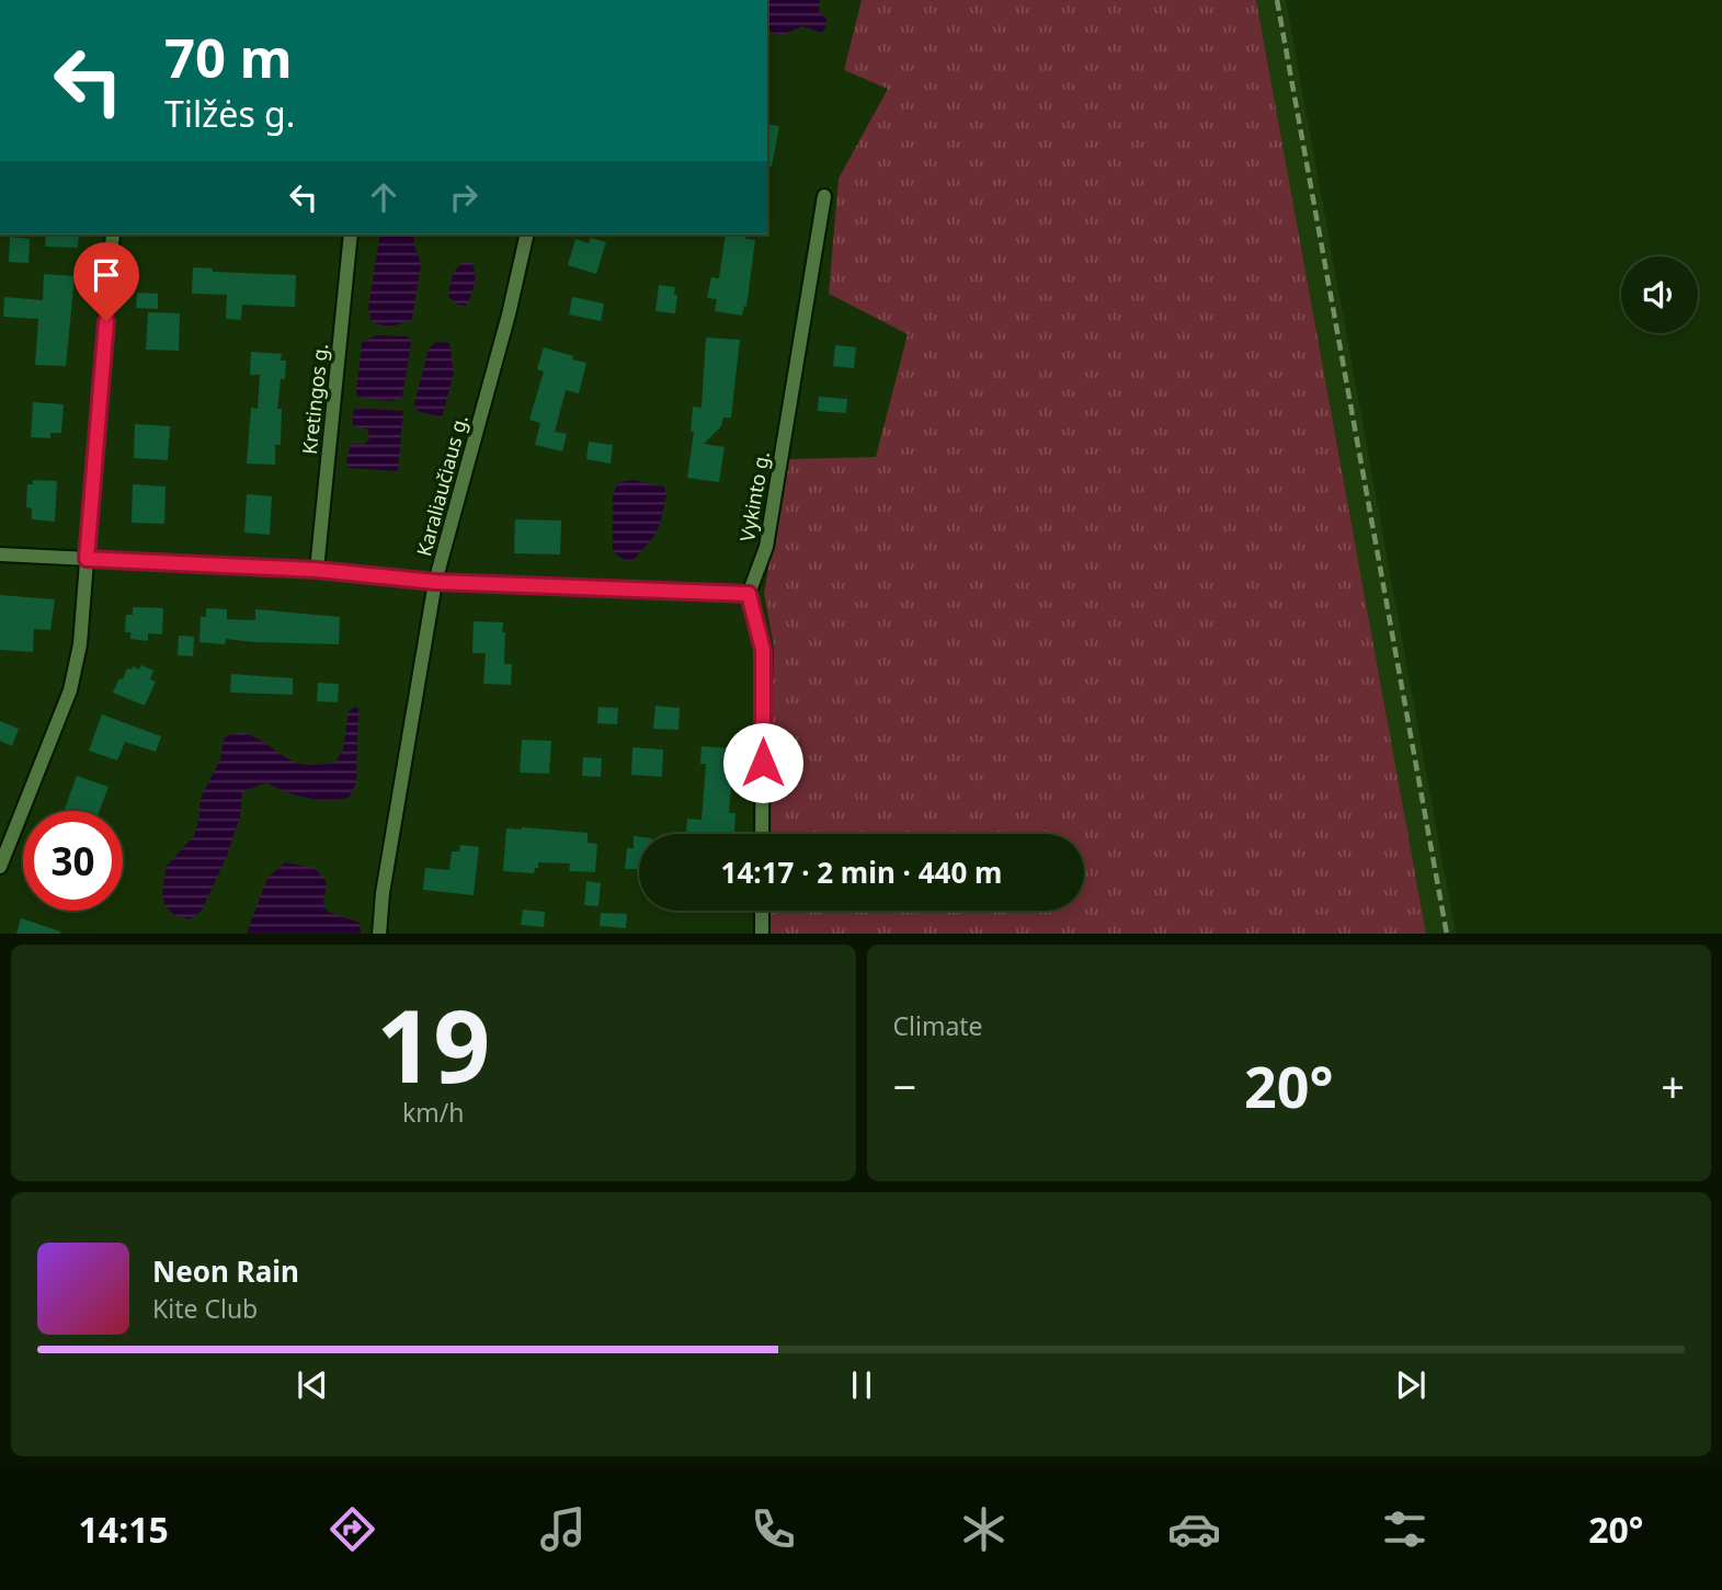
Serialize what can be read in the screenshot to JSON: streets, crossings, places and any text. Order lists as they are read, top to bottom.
{
  "streets": {
    "street": ["Kretingos g.", "Karaliaučiaus g.", "Vykinto g."]
  },
  "page": {
    "turn": ["70 m", "Tilžės g."],
    "limit": "30",
    "trip": "14:17 · 2 min · 440 m",
    "tile": [
      ["19", "km/h"],
      "Climate"
    ],
    "heat": ["−", "20°", "+"],
    "song": ["Neon Rain", "Kite Club"],
    "tabs": ["14:15", "20°"]
  }
}
